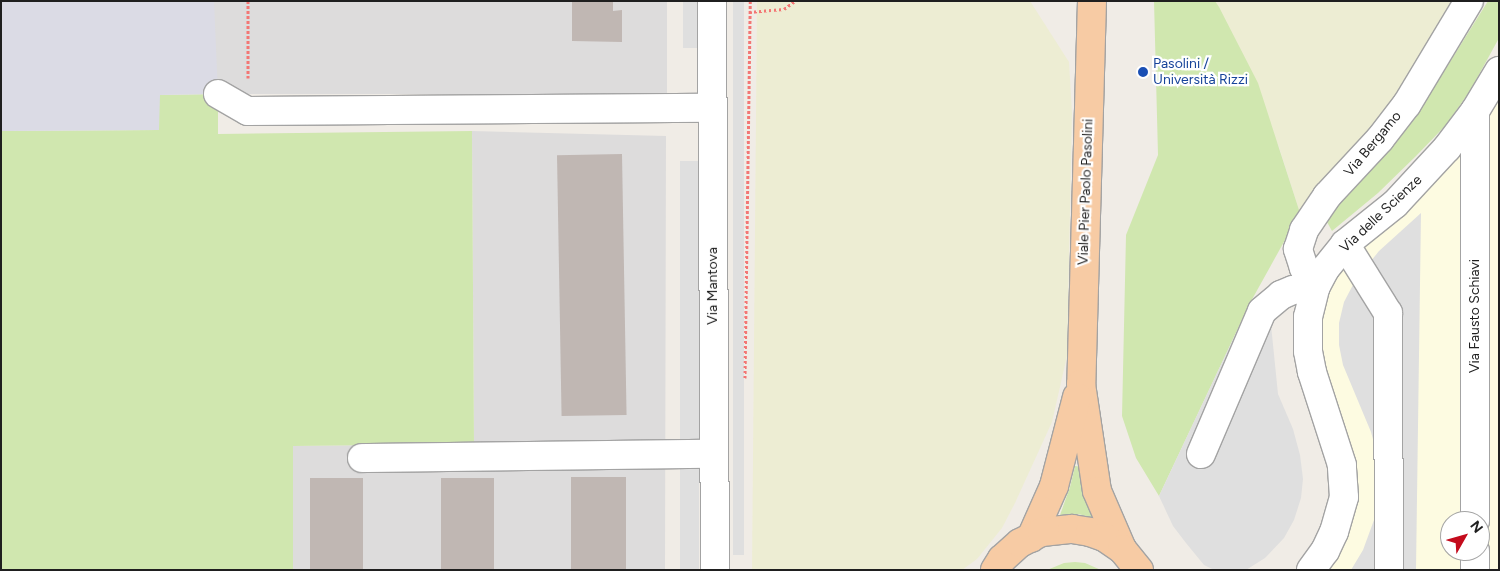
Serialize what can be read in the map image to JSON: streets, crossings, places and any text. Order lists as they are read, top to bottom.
{
  "streets": {
    "main road": ["Viale Pier Paolo Pasolini"],
    "street": [
      "Via Bergamo",
      "Via delle Scienze",
      "Via Mantova",
      "Via Fausto Schiavi"
    ]
  },
  "crossings": [
    ["Via Bergamo", "Via delle Scienze"],
    ["Via delle Scienze", "Via Fausto Schiavi"]
  ],
  "places": ["Pasolini / Università Rizzi"],
  "north": "top right"
}
